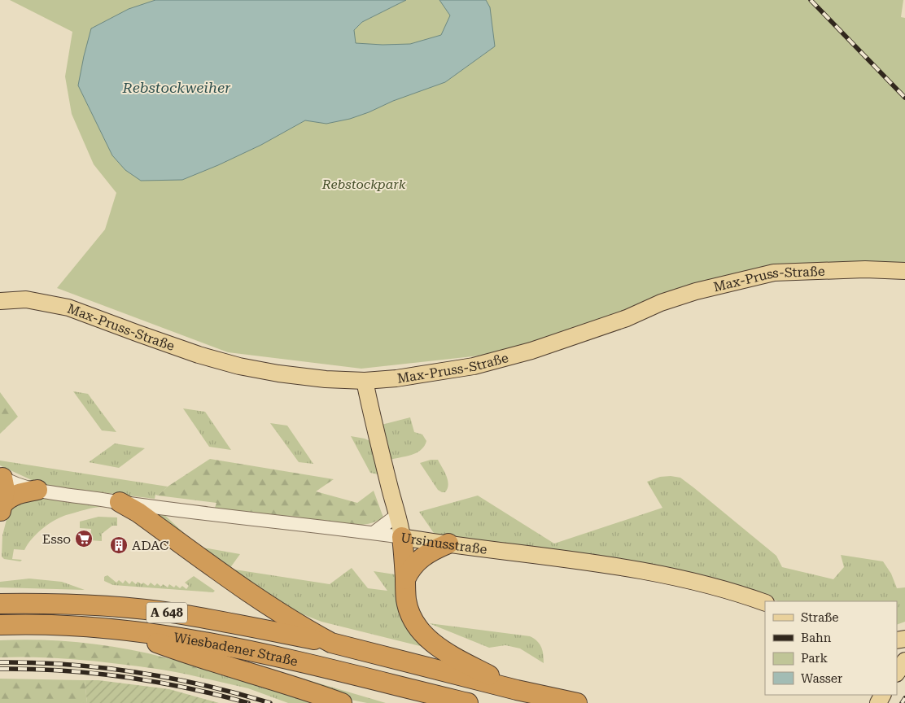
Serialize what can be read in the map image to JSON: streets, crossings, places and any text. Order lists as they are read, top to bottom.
{
  "streets": {
    "highway": ["A 648", "Wiesbadener Straße"],
    "main road": ["Max-Pruss-Straße", "Ursinusstraße"]
  },
  "crossings": [
    ["A 648", "Wiesbadener Straße"]
  ],
  "water": ["Rebstockweiher"],
  "parks": ["Rebstockpark"],
  "places": {
    "supermarket": ["Esso"],
    "building": ["ADAC"]
  },
  "legend": [
    "Straße",
    "Bahn",
    "Park",
    "Wasser"
  ]
}
